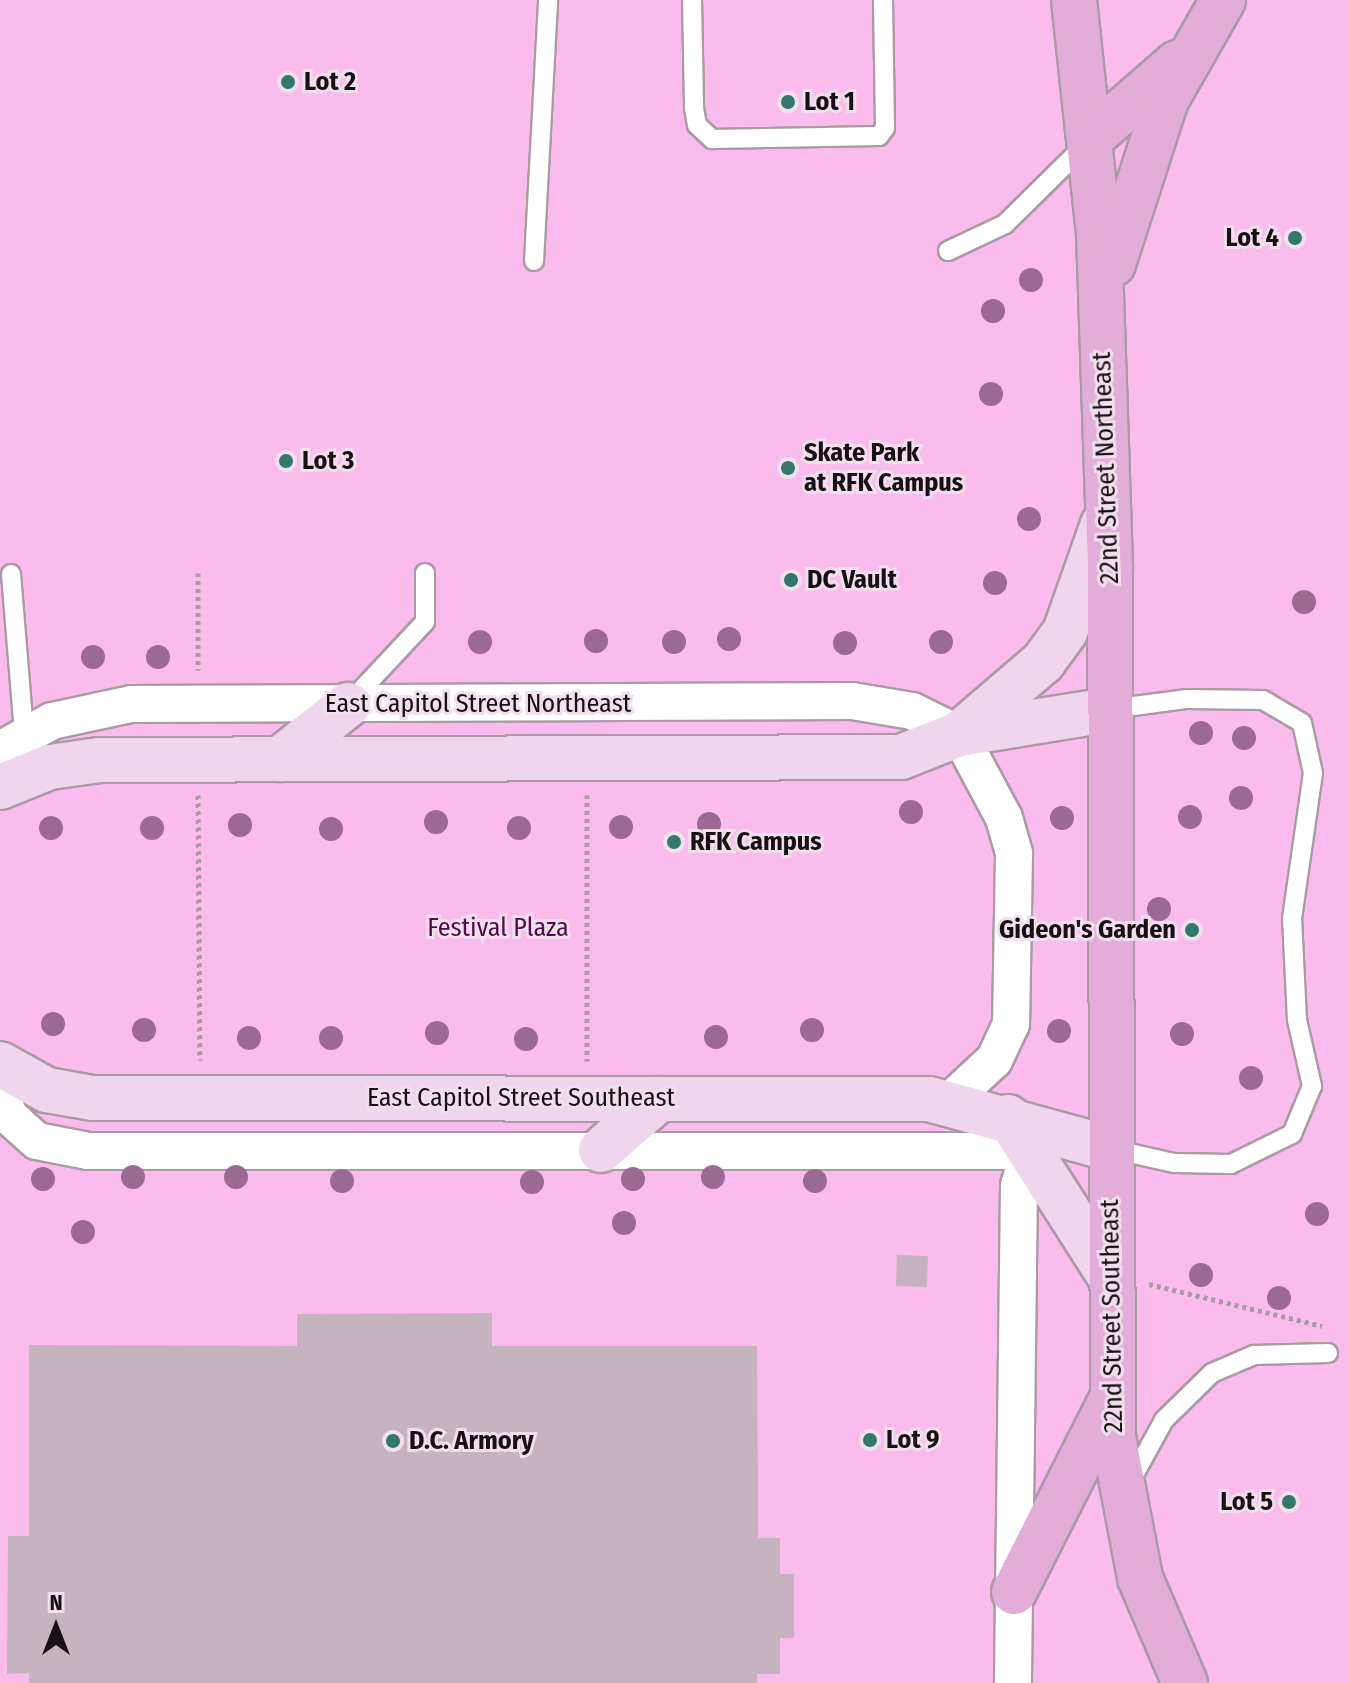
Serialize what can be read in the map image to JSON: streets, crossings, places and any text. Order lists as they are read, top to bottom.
{
  "streets": {
    "main road": ["22nd Street Northeast", "East Capitol Street Southeast", "22nd Street Southeast"],
    "street": ["East Capitol Street Northeast"]
  },
  "crossings": [
    ["22nd Street Northeast", "22nd Street Southeast"]
  ],
  "parks": ["Festival Plaza"],
  "places": [
    "Lot 2",
    "Lot 1",
    "Lot 4",
    "Lot 3",
    "Skate Park at RFK Campus",
    "DC Vault",
    "RFK Campus",
    "Gideon's Garden",
    "Lot 9",
    "D.C. Armory",
    "Lot 5"
  ],
  "north": "top"
}
